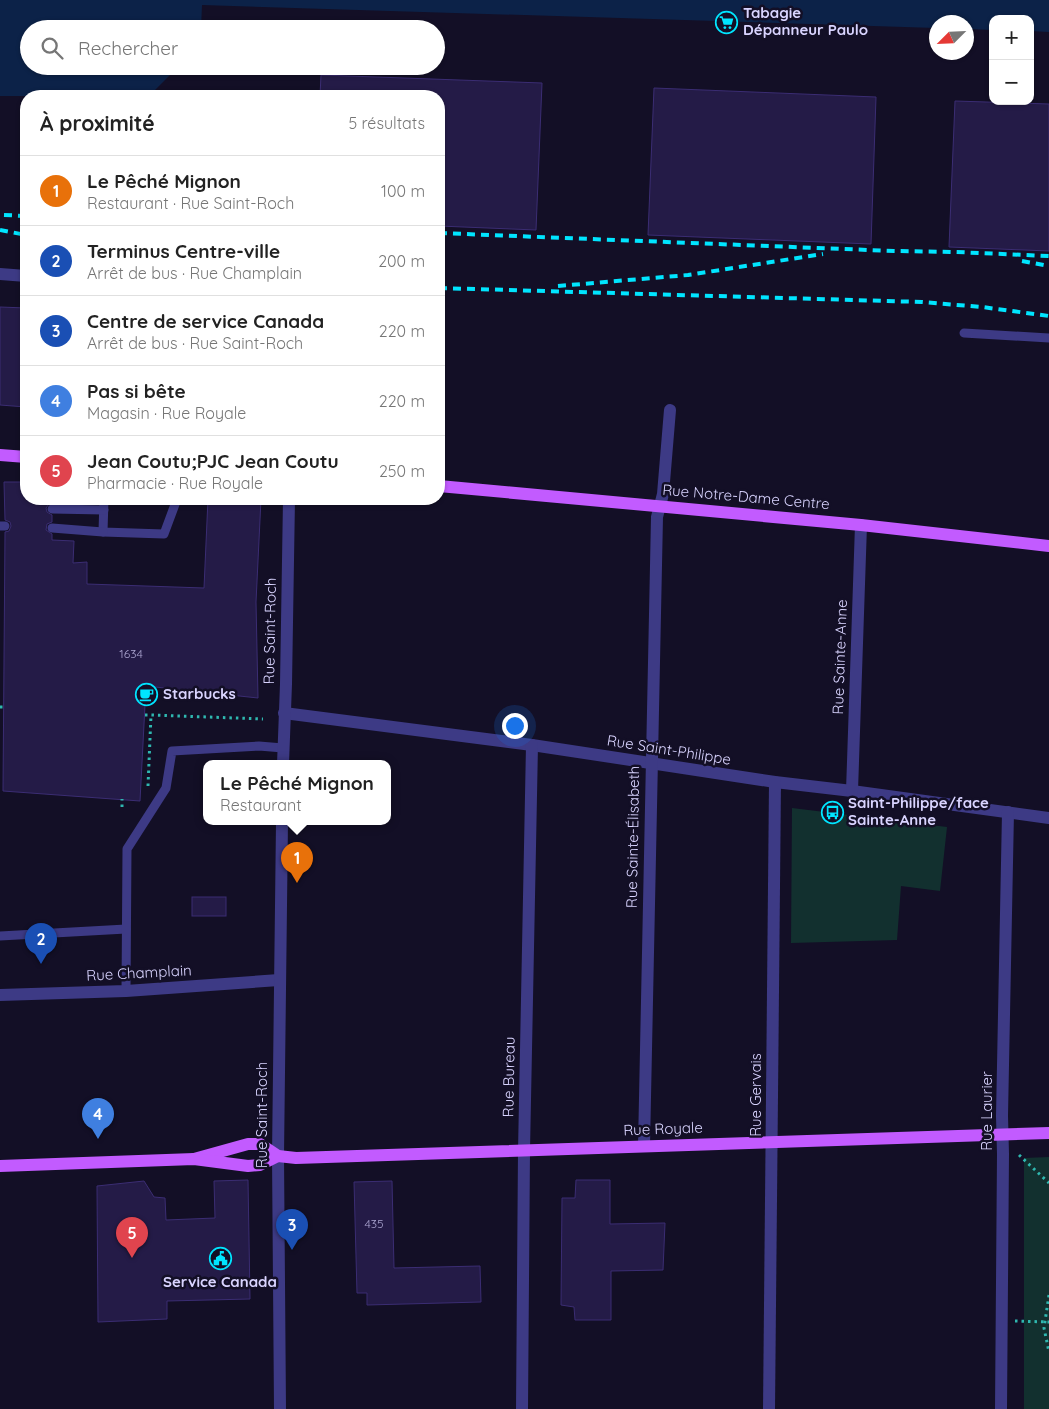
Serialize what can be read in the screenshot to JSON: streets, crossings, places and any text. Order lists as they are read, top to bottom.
{
  "streets": {
    "main road": ["Rue Notre-Dame Centre", "Rue Royale"],
    "street": [
      "Rue Saint-Roch",
      "Rue Sainte-Anne",
      "Rue Saint-Philippe",
      "Rue Sainte-Élisabeth",
      "Rue Champlain",
      "Rue Bureau",
      "Rue Gervais",
      "Rue Laurier"
    ]
  },
  "crossings": [
    ["Rue Notre-Dame Centre", "Rue Sainte-Anne"],
    ["Rue Notre-Dame Centre", "Rue Sainte-Élisabeth"],
    ["Rue Saint-Roch", "Rue Saint-Philippe"],
    ["Rue Saint-Roch", "Rue Champlain"],
    ["Rue Saint-Roch", "Rue Royale"],
    ["Rue Sainte-Anne", "Rue Saint-Philippe"],
    ["Rue Saint-Philippe", "Rue Sainte-Élisabeth"],
    ["Rue Saint-Philippe", "Rue Bureau"],
    ["Rue Saint-Philippe", "Rue Gervais"],
    ["Rue Saint-Philippe", "Rue Laurier"],
    ["Rue Sainte-Élisabeth", "Rue Royale"],
    ["Rue Bureau", "Rue Royale"],
    ["Rue Gervais", "Rue Royale"],
    ["Rue Laurier", "Rue Royale"]
  ],
  "places": {
    "supermarket": ["Tabagie Dépanneur Paulo"],
    "cafe": ["Starbucks"],
    "bus stop": ["Saint-Philippe/face Sainte-Anne"],
    "public building": ["Service Canada"]
  },
  "house_numbers": ["1634", "435"],
  "north": "bottom left",
  "page": {
    "map_buttons": ["+", "−"],
    "search": "Rechercher",
    "heading": ["À proximité", "5 résultats"],
    "list": [
      {
        "mark": "1",
        "name": "Le Pêché Mignon",
        "note": "Restaurant · Rue Saint-Roch",
        "value": "100 m"
      },
      {
        "mark": "2",
        "name": "Terminus Centre-ville",
        "note": "Arrêt de bus · Rue Champlain",
        "value": "200 m"
      },
      {
        "mark": "3",
        "name": "Centre de service Canada",
        "note": "Arrêt de bus · Rue Saint-Roch",
        "value": "220 m"
      },
      {
        "mark": "4",
        "name": "Pas si bête",
        "note": "Magasin · Rue Royale",
        "value": "220 m"
      },
      {
        "mark": "5",
        "name": "Jean Coutu;PJC Jean Coutu",
        "note": "Pharmacie · Rue Royale",
        "value": "250 m"
      }
    ],
    "popup": ["Le Pêché Mignon", "Restaurant"],
    "pins": [
      "1",
      "2",
      "4",
      "3",
      "5"
    ]
  }
}
